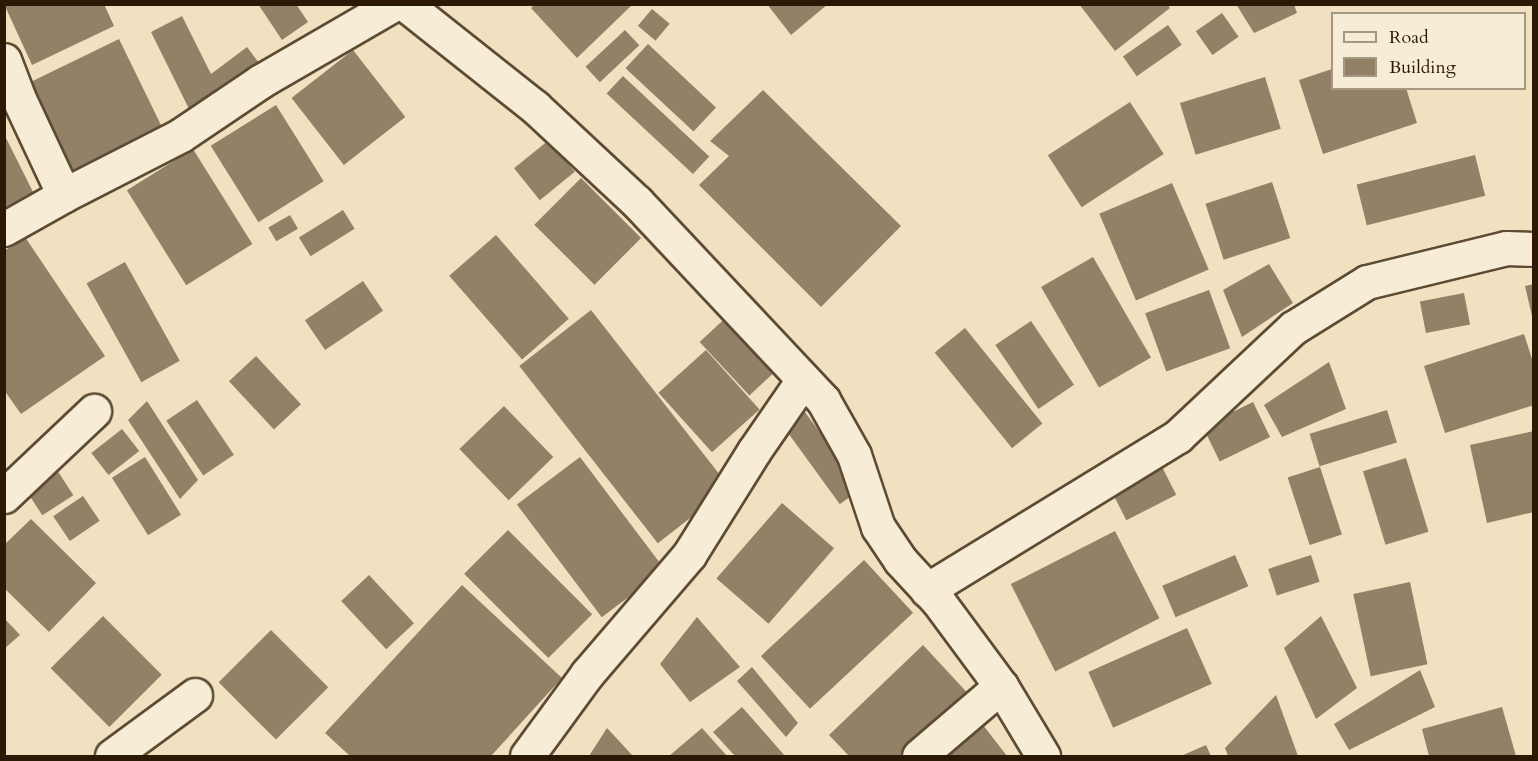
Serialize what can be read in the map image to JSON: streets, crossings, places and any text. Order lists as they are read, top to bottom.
{
  "legend": ["Road", "Building"]
}
